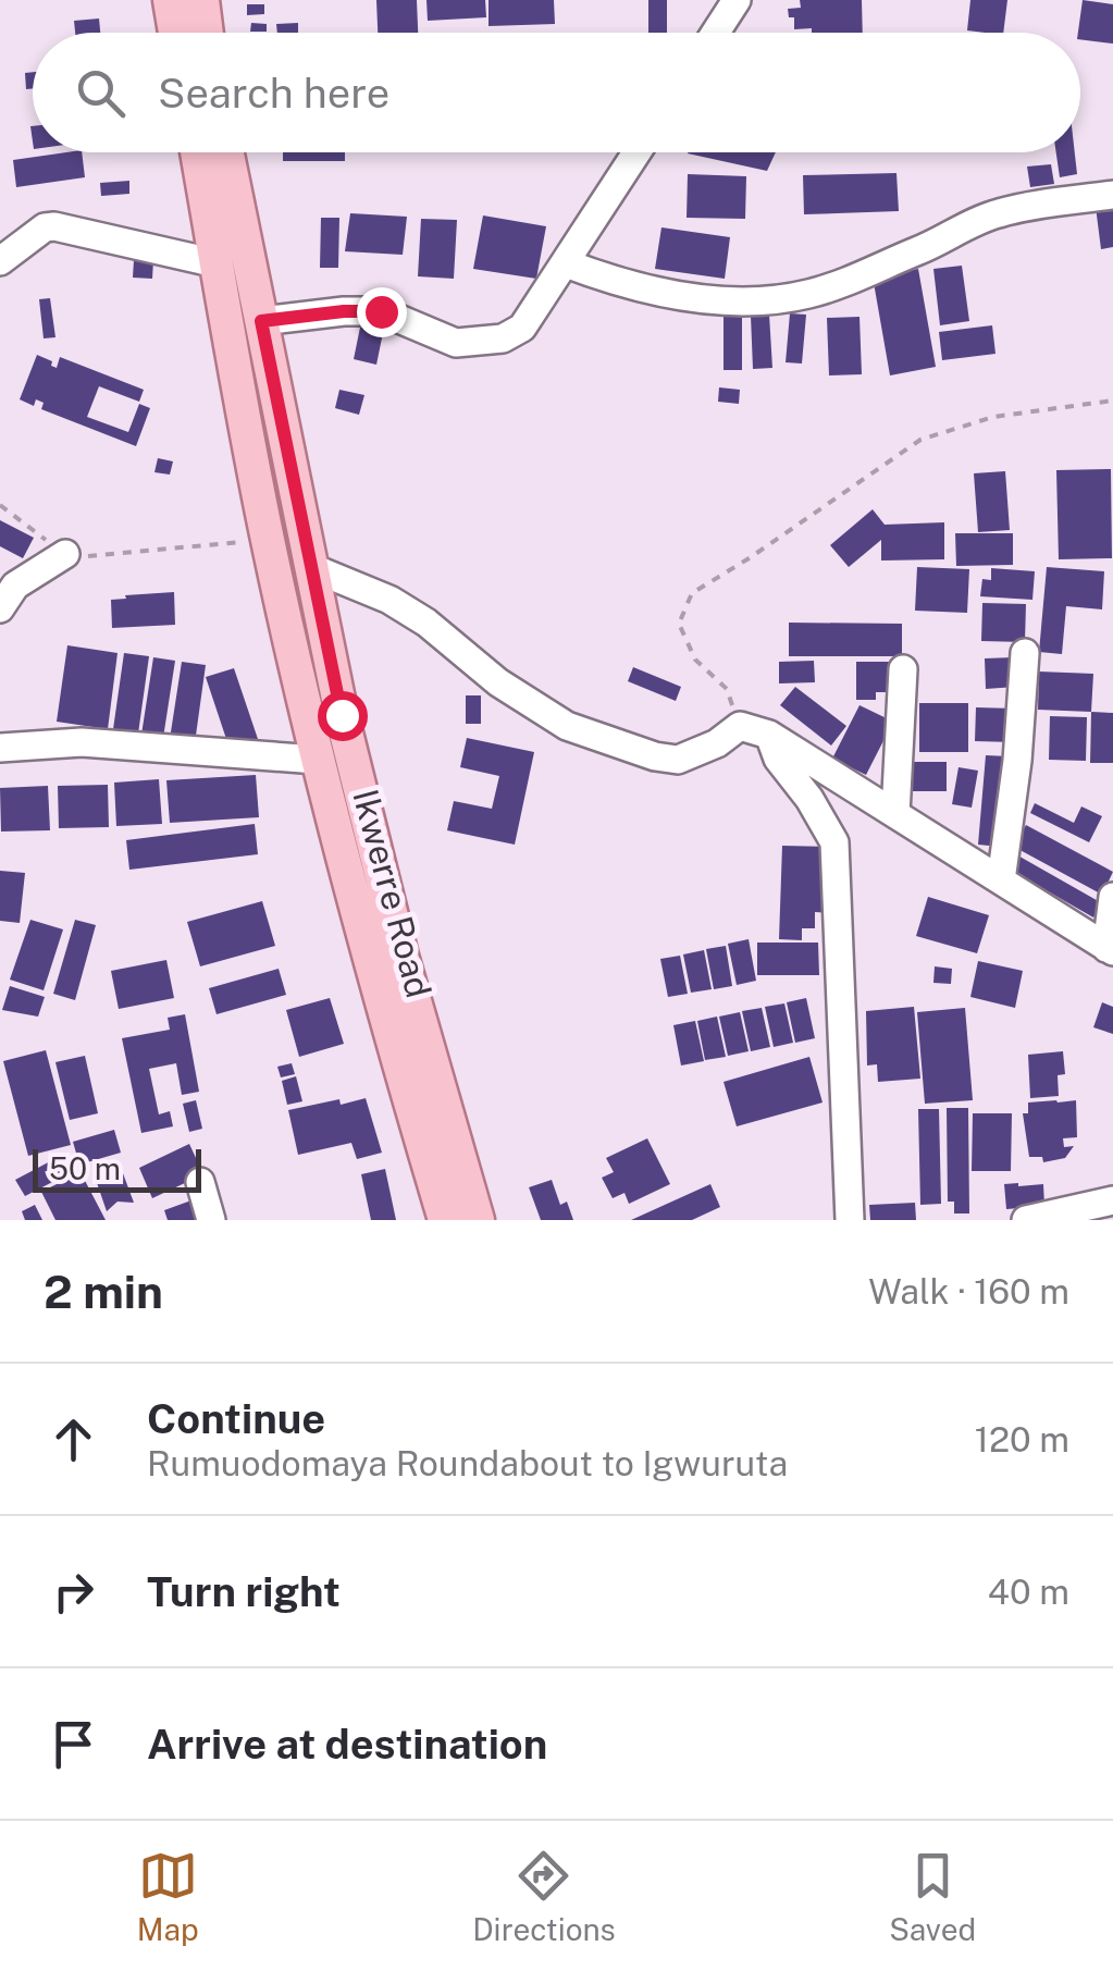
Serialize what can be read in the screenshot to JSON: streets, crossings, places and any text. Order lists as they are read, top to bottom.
{
  "streets": {
    "main road": ["Ikwerre Road"]
  },
  "scale_bar": "50 m",
  "page": {
    "search": "Search here",
    "scale": "50 m",
    "heading": ["2 min", "Walk · 160 m"],
    "list": [
      ["Continue", "Rumuodomaya Roundabout to Igwuruta", "120 m"],
      ["Turn right", "40 m"],
      "Arrive at destination"
    ],
    "nav": ["Map", "Directions", "Saved"]
  }
}
